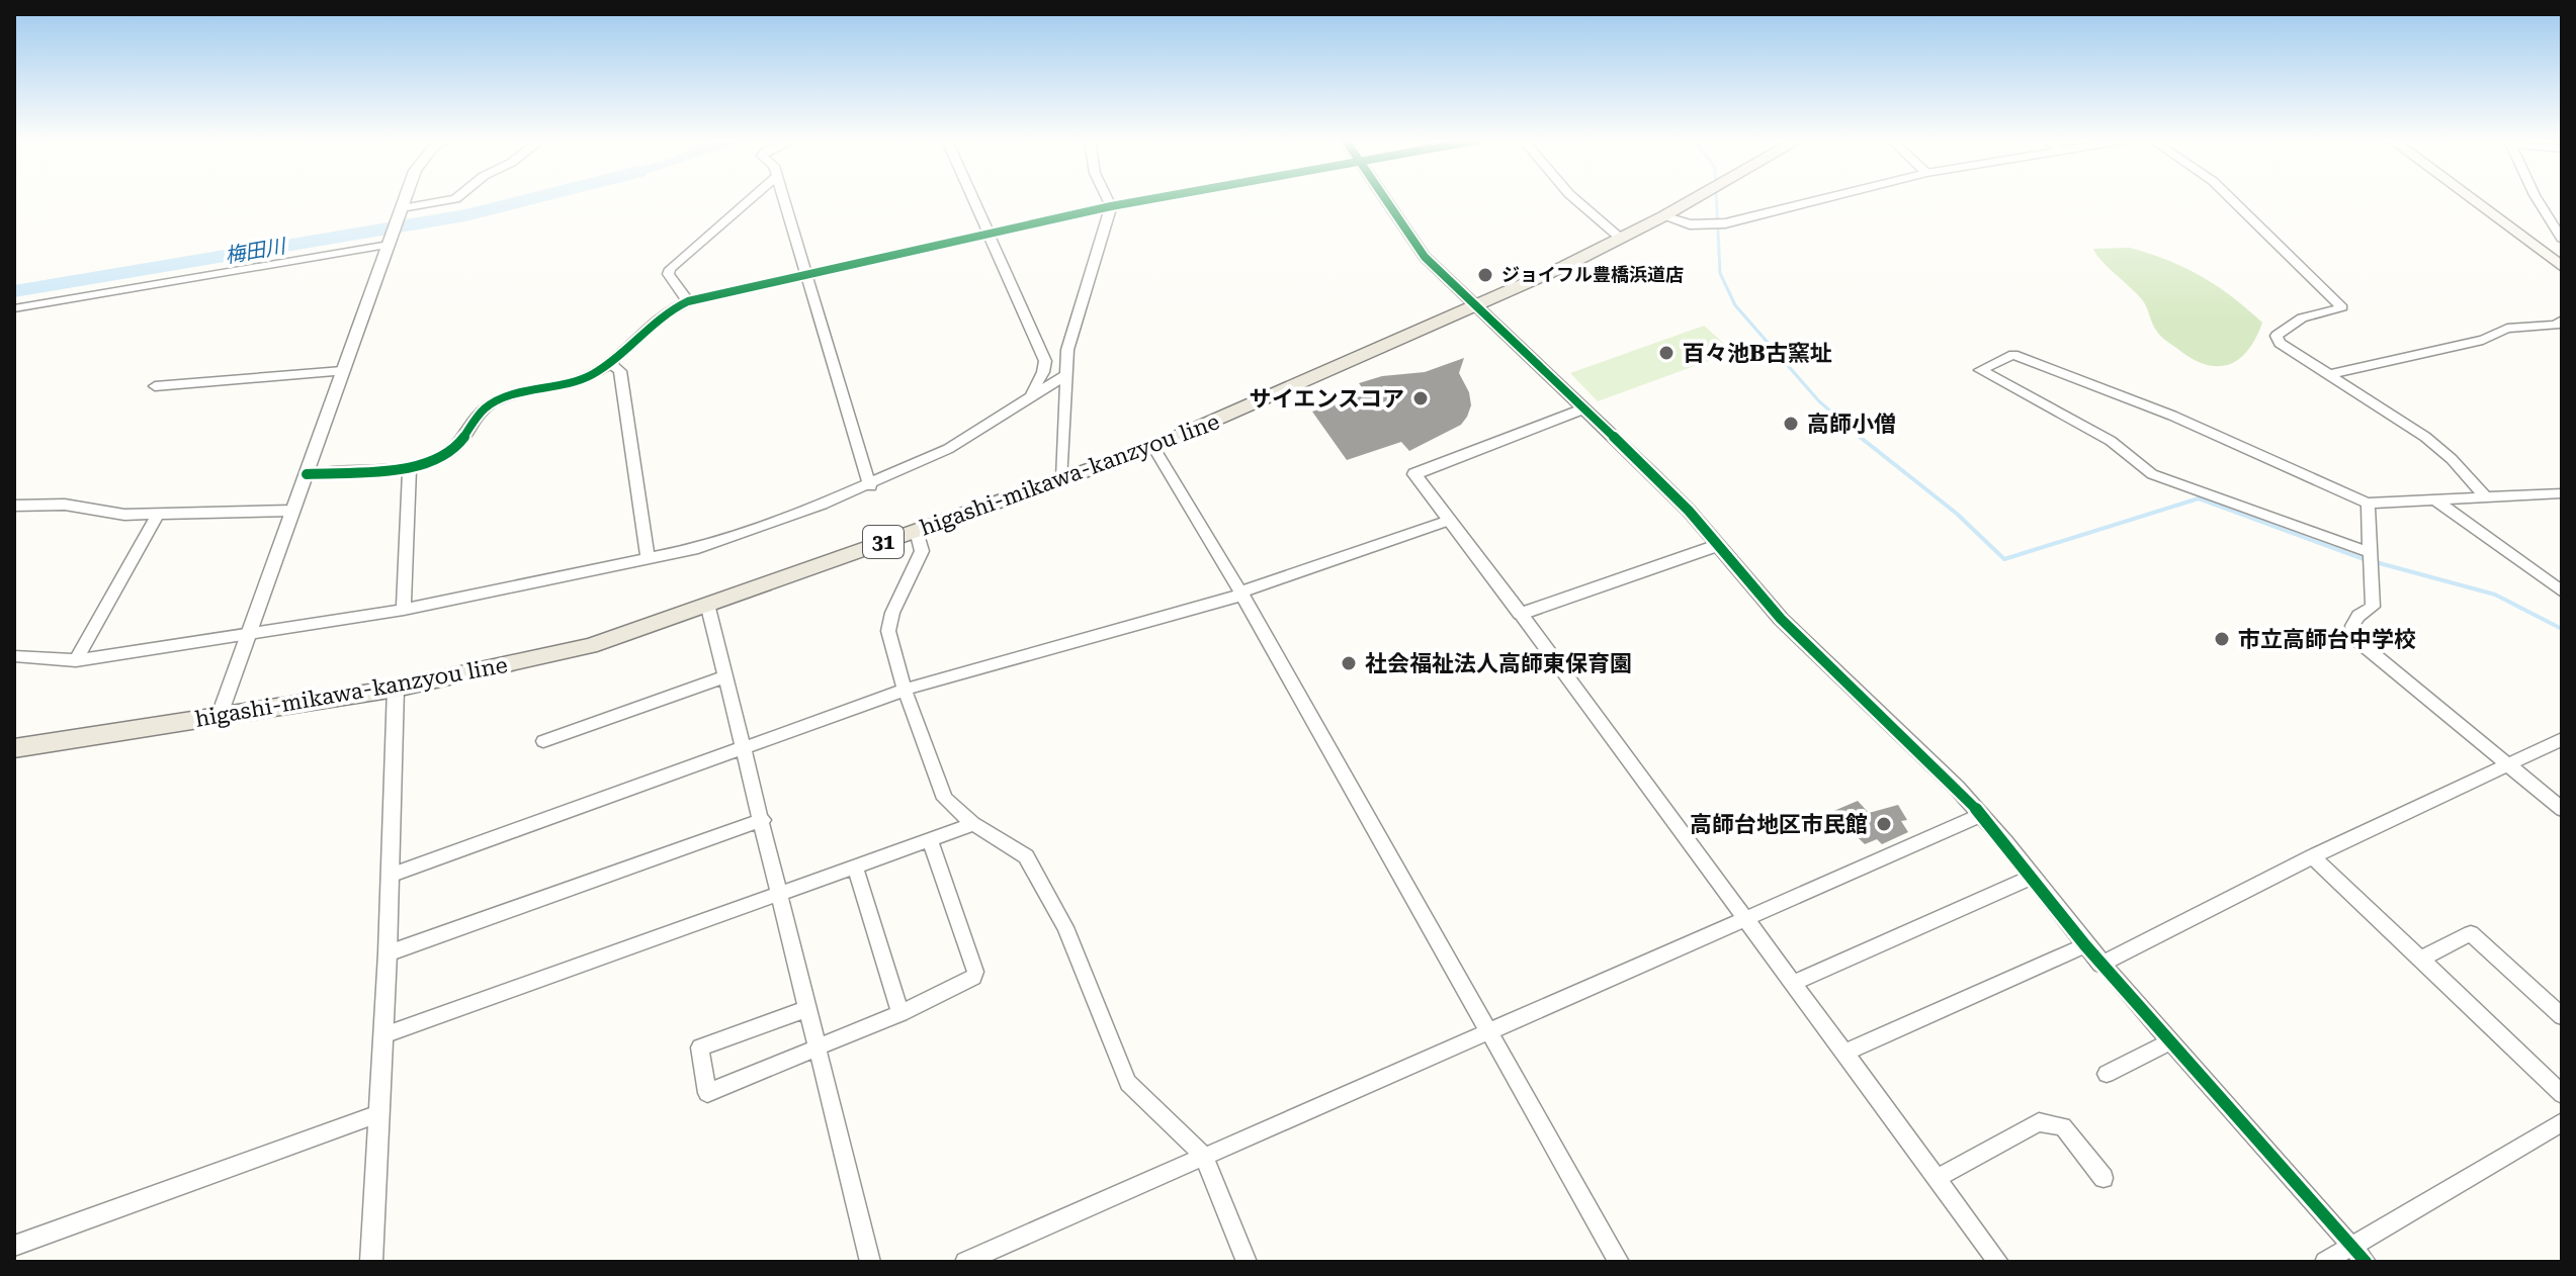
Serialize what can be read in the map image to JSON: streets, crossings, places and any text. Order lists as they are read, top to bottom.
{
  "streets": {
    "main road": ["higashi-mikawa-kanzyou line", "31"]
  },
  "water": ["梅田川"],
  "places": [
    "ジョイフル豊橋浜道店",
    "百々池B古窯址",
    "サイエンスコア",
    "高師小僧",
    "市立高師台中学校",
    "社会福祉法人高師東保育園",
    "高師台地区市民館"
  ]
}
